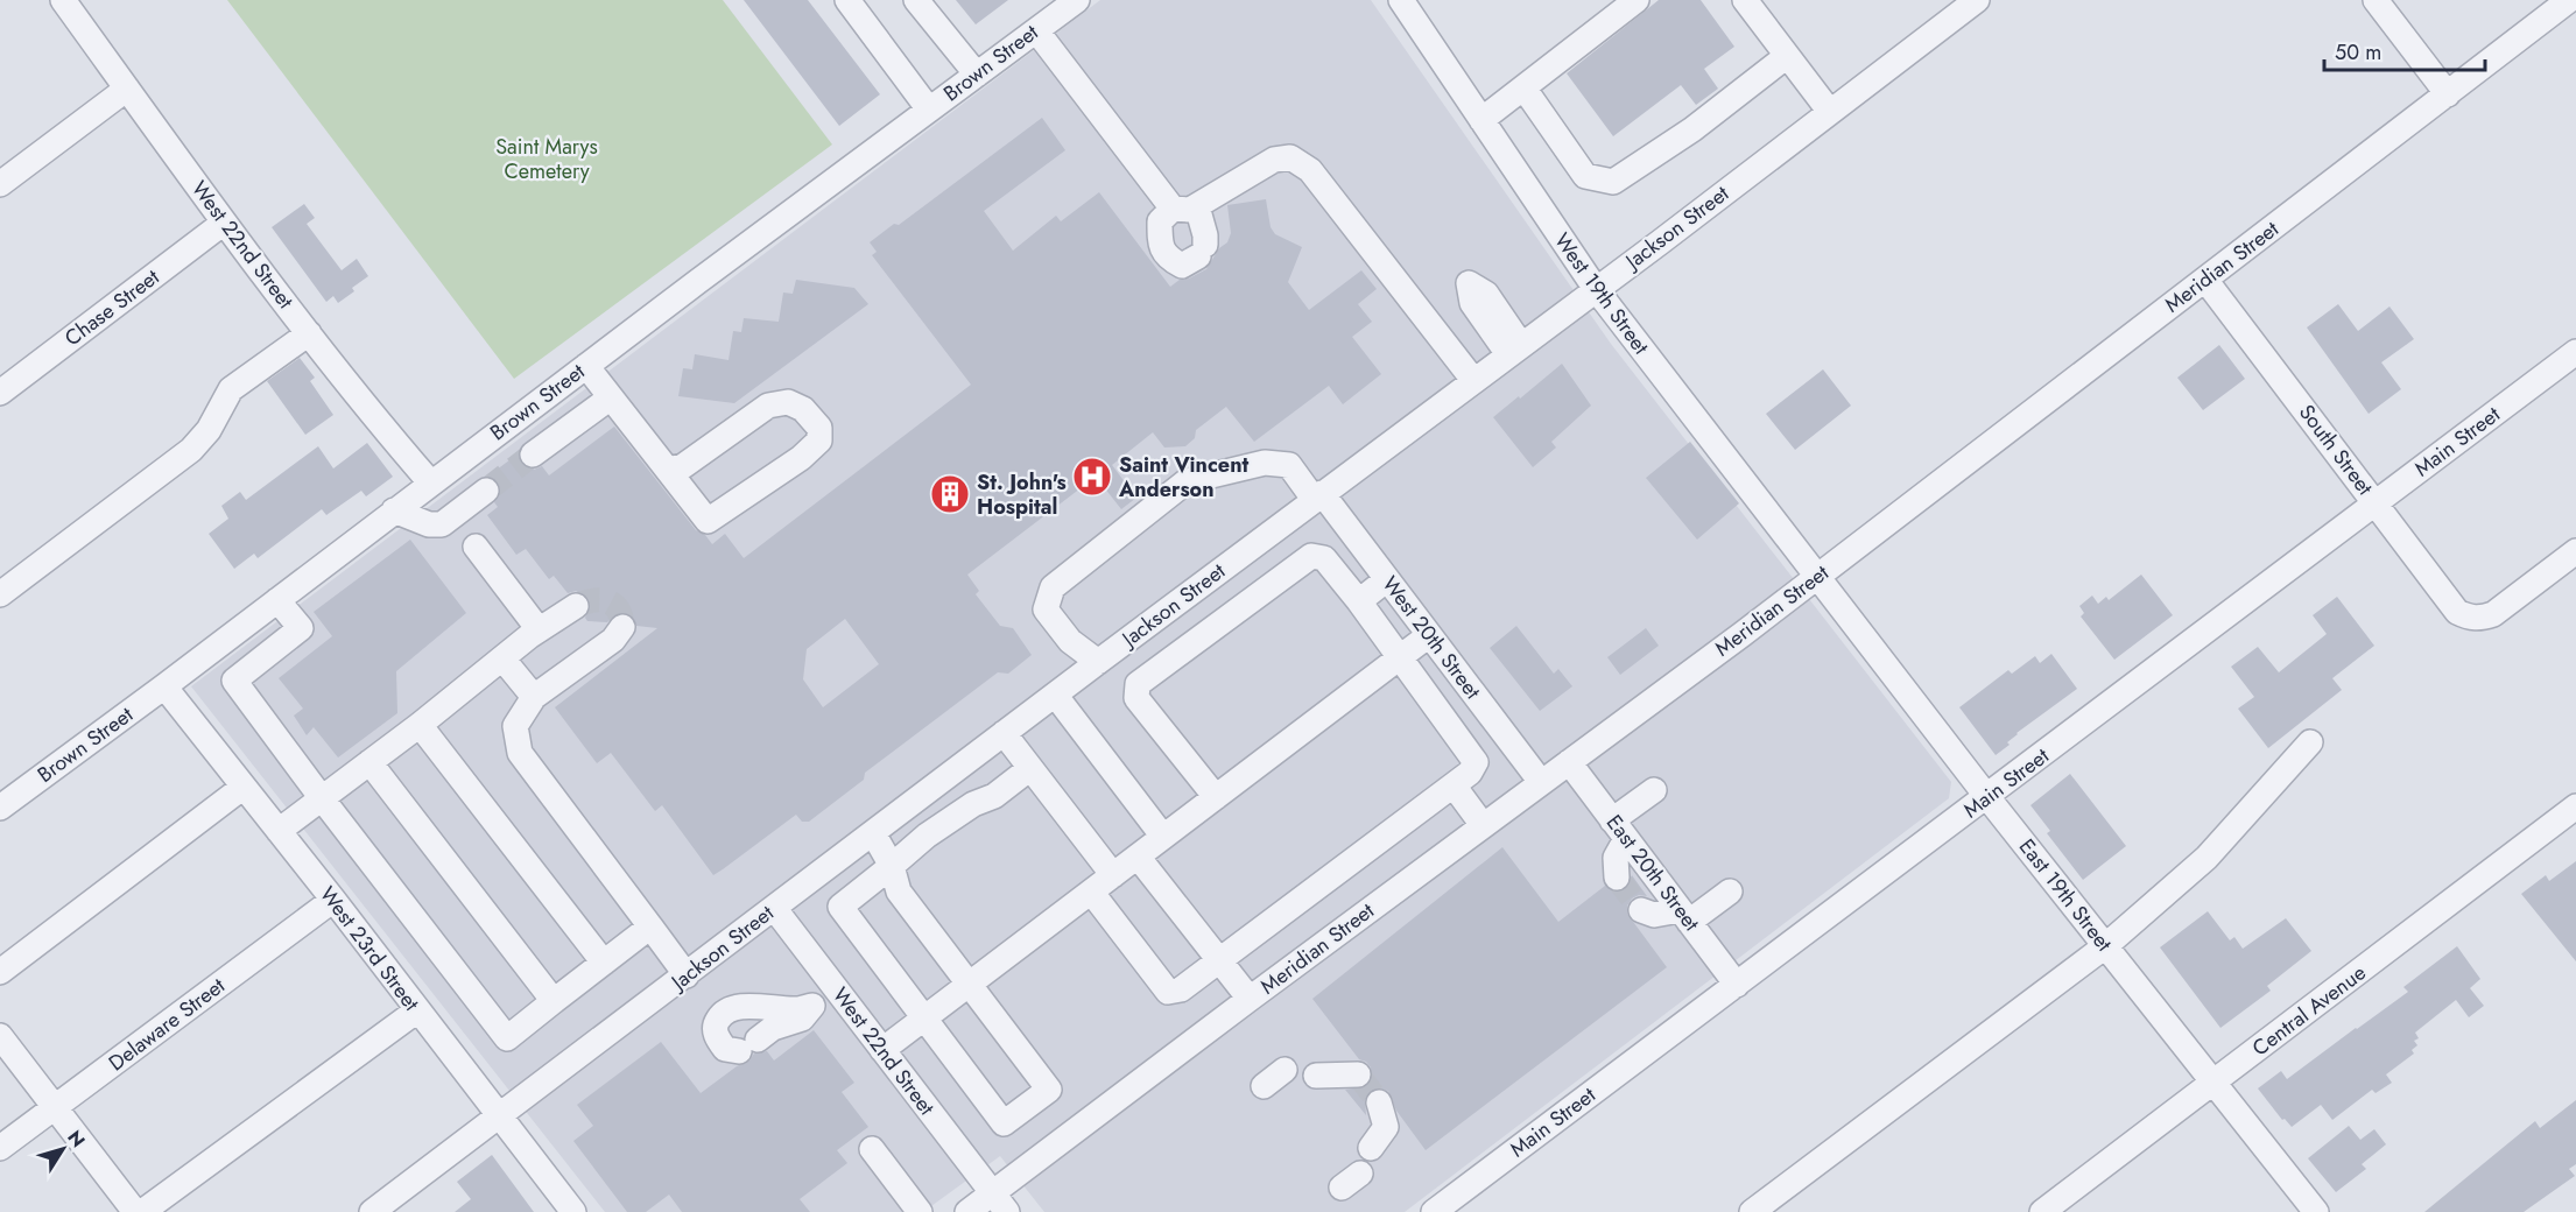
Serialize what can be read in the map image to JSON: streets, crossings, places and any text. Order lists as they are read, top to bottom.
{
  "streets": {
    "street": [
      "Brown Street",
      "Jackson Street",
      "West 22nd Street",
      "Meridian Street",
      "West 19th Street",
      "Chase Street",
      "Main Street",
      "South Street",
      "West 20th Street",
      "East 20th Street",
      "East 19th Street",
      "West 23rd Street",
      "Central Avenue",
      "Delaware Street"
    ]
  },
  "crossings": [
    ["Brown Street", "West 22nd Street"],
    ["Brown Street", "West 23rd Street"],
    ["Jackson Street", "West 22nd Street"],
    ["Jackson Street", "West 19th Street"],
    ["Jackson Street", "West 20th Street"],
    ["Jackson Street", "West 23rd Street"],
    ["West 22nd Street", "Meridian Street"],
    ["West 22nd Street", "Chase Street"],
    ["Meridian Street", "West 19th Street"],
    ["Meridian Street", "South Street"],
    ["Meridian Street", "West 20th Street"],
    ["Meridian Street", "East 20th Street"],
    ["Meridian Street", "East 19th Street"],
    ["West 19th Street", "East 19th Street"],
    ["Main Street", "South Street"],
    ["Main Street", "East 20th Street"],
    ["Main Street", "East 19th Street"],
    ["East 19th Street", "Central Avenue"],
    ["West 23rd Street", "Delaware Street"]
  ],
  "parks": ["Saint Marys Cemetery"],
  "places": {
    "hospital": ["Saint Vincent Anderson"],
    "building": ["St. John's Hospital"]
  },
  "scale_bar": "50 m",
  "north": "top right"
}
